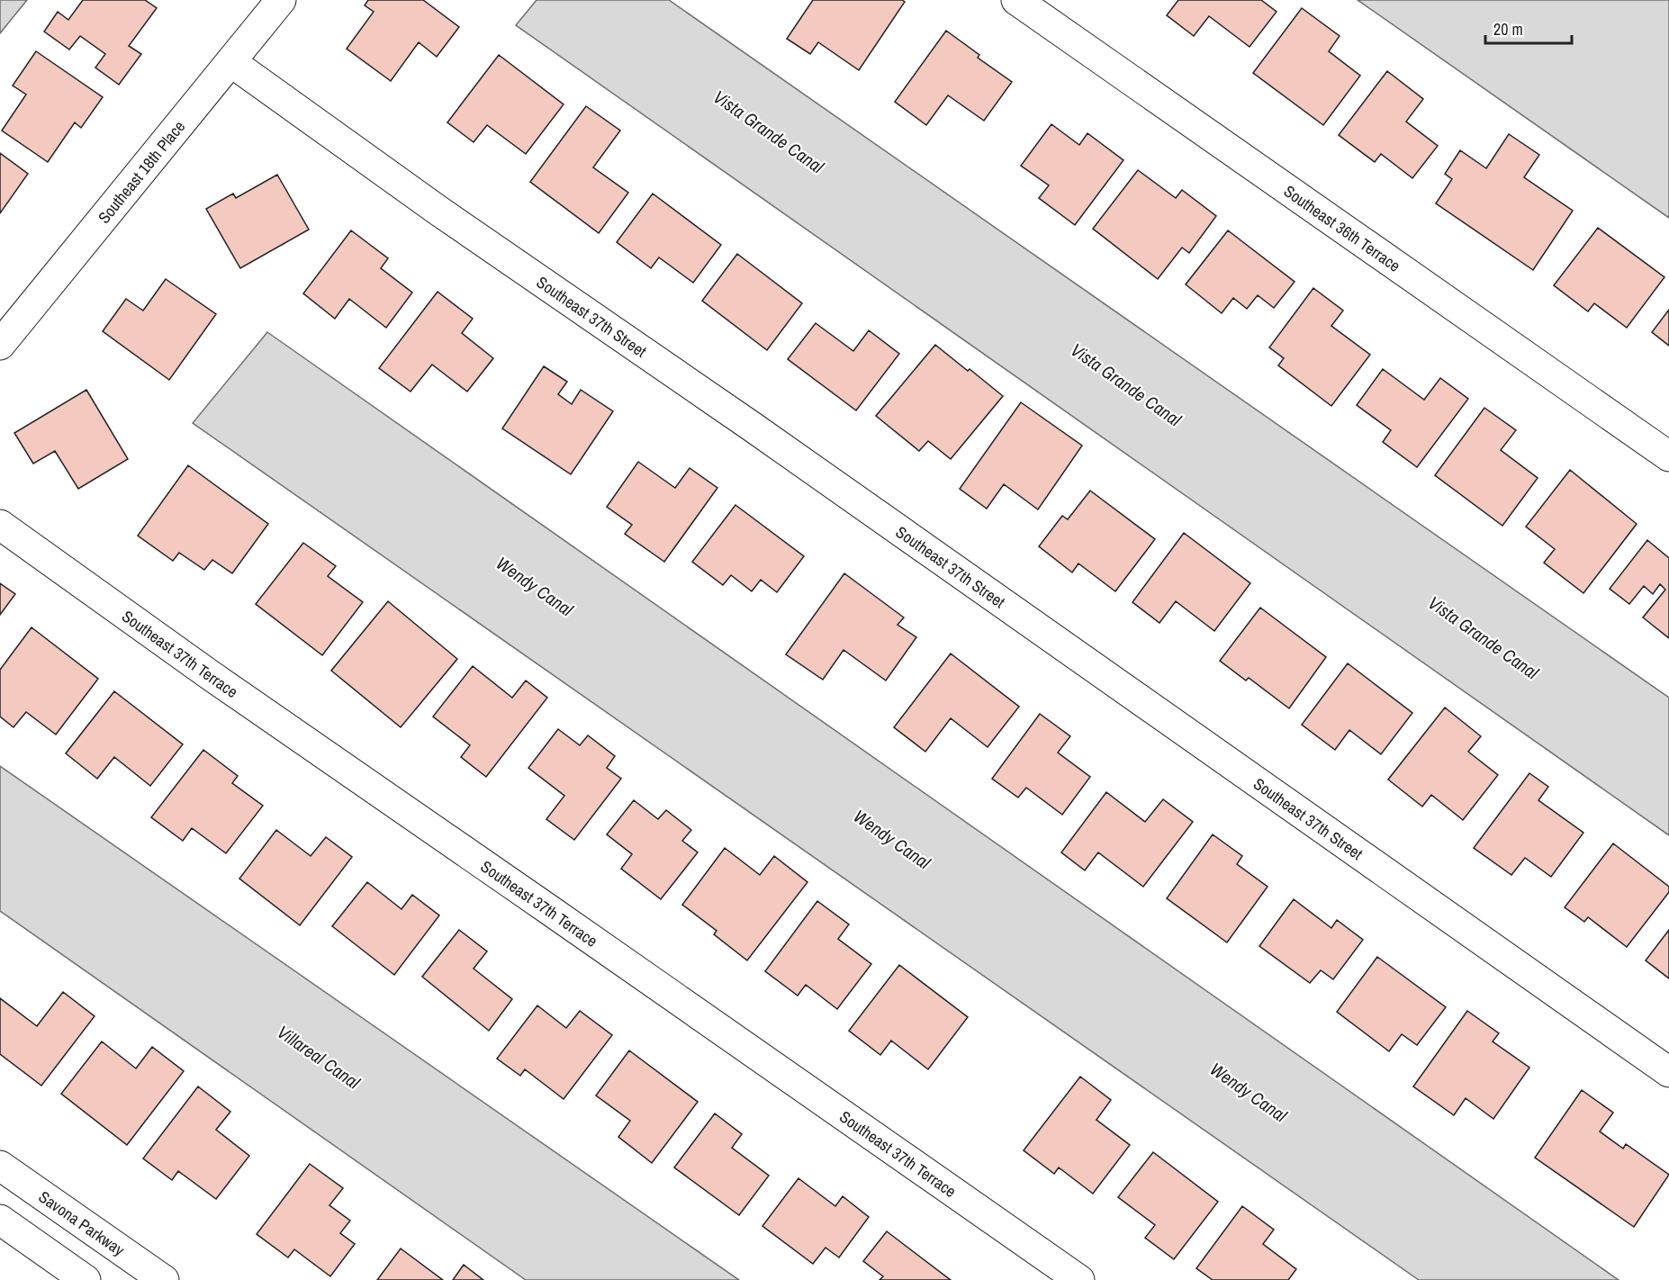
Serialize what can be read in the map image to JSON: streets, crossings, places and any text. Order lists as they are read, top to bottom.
{
  "streets": {
    "street": [
      "Southeast 18th Place",
      "Southeast 36th Terrace",
      "Southeast 37th Street",
      "Southeast 37th Terrace",
      "Savona Parkway"
    ]
  },
  "crossings": [
    ["Southeast 18th Place", "Southeast 37th Street"]
  ],
  "water": ["Vista Grande Canal", "Wendy Canal", "Villareal Canal"],
  "scale_bar": "20 m"
}
